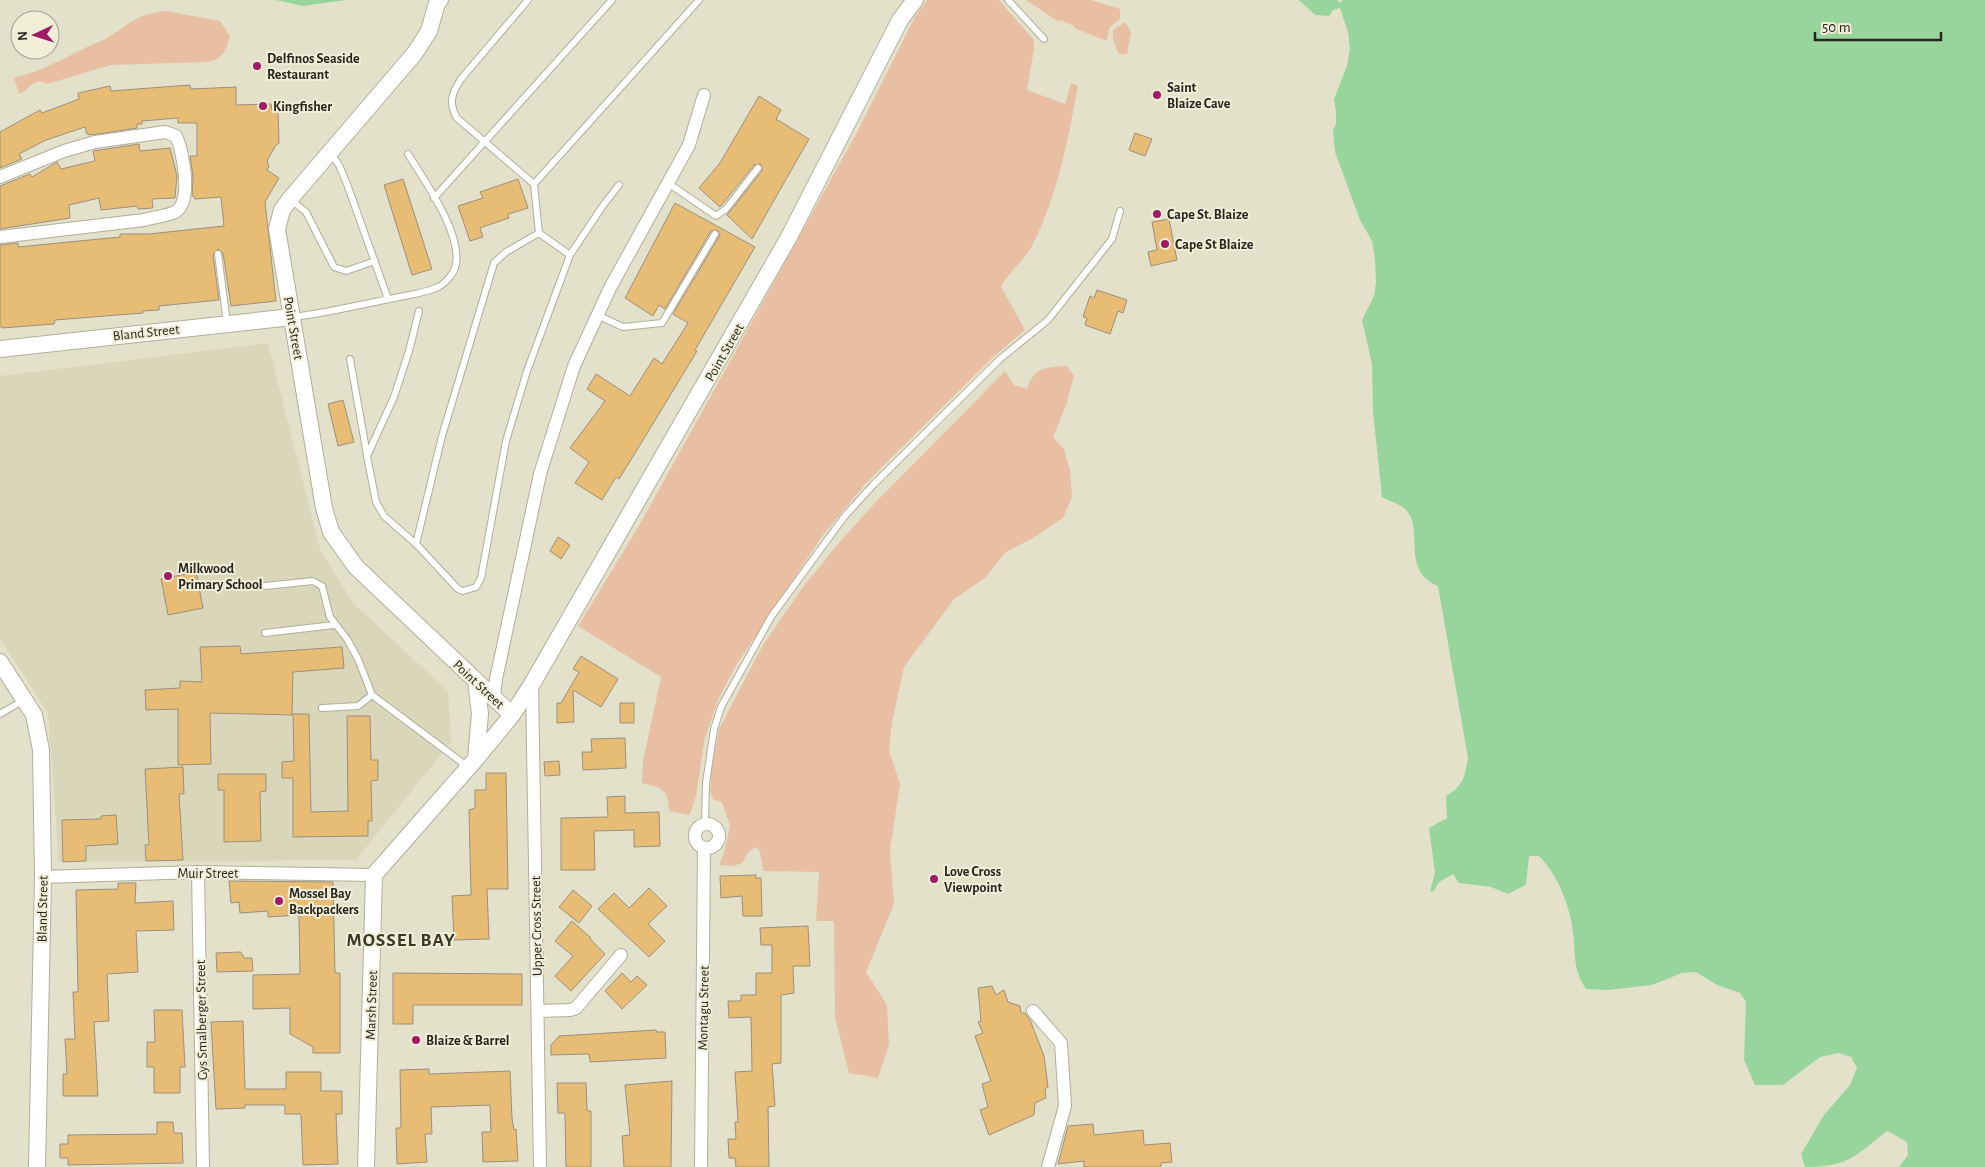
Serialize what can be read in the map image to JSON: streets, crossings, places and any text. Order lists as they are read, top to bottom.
{
  "streets": {
    "street": [
      "Point Street",
      "Bland Street",
      "Muir Street",
      "Upper Cross Street",
      "Marsh Street",
      "Montagu Street",
      "Gys Smalberger Street"
    ]
  },
  "crossings": [
    ["Point Street", "Bland Street"],
    ["Point Street", "Upper Cross Street"],
    ["Bland Street", "Muir Street"],
    ["Muir Street", "Marsh Street"],
    ["Muir Street", "Gys Smalberger Street"]
  ],
  "districts": ["MOSSEL BAY"],
  "places": [
    "Delfinos Seaside Restaurant",
    "Saint Blaize Cave",
    "Kingfisher",
    "Cape St. Blaize",
    "Cape St Blaize",
    "Milkwood Primary School",
    "Love Cross Viewpoint",
    "Mossel Bay Backpackers",
    "Blaize & Barrel"
  ],
  "scale_bar": "50 m",
  "north": "left"
}
